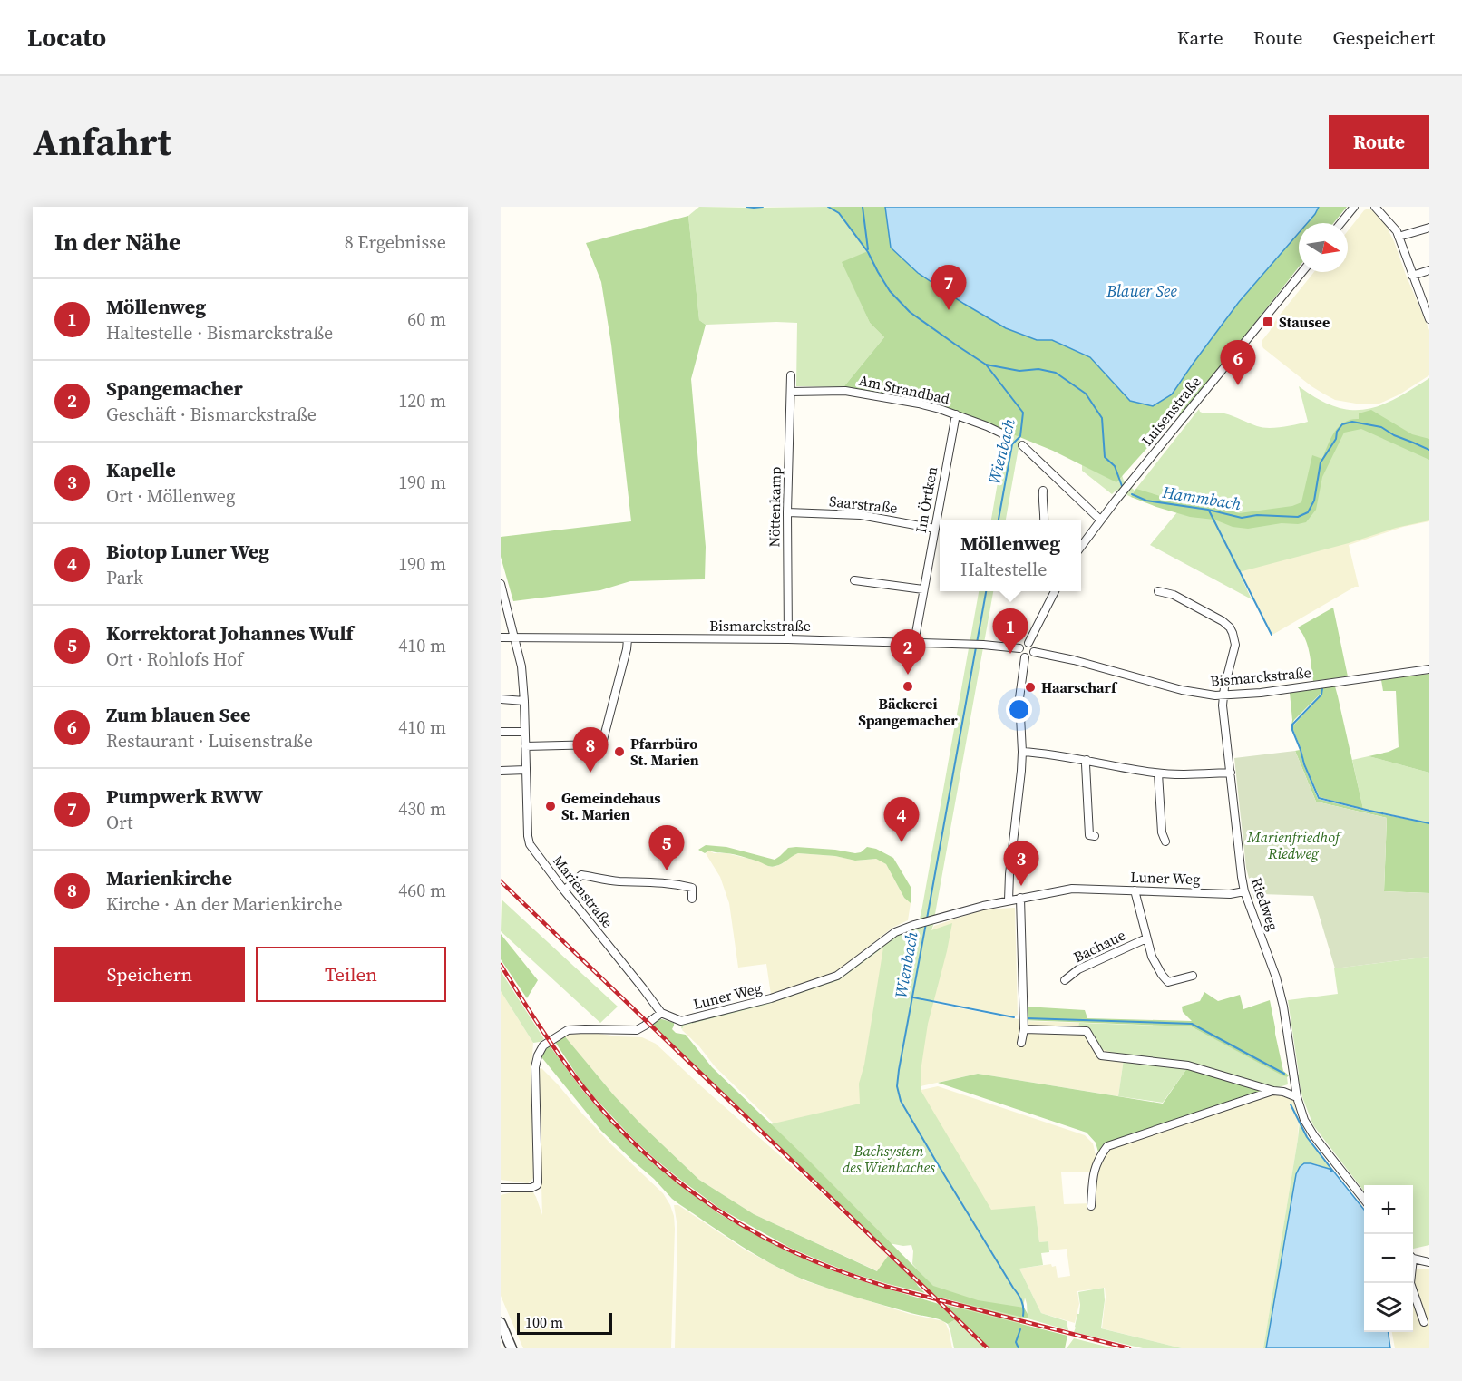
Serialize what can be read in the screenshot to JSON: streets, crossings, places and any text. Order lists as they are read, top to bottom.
{
  "streets": {
    "street": [
      "Am Strandbad",
      "Luisenstraße",
      "Im Örtken",
      "Saarstraße",
      "Nöttenkamp",
      "Bismarckstraße",
      "Luner Weg",
      "Marienstraße",
      "Riedweg",
      "Bachaue"
    ]
  },
  "crossings": [
    ["Am Strandbad", "Im Örtken"],
    ["Am Strandbad", "Nöttenkamp"],
    ["Im Örtken", "Saarstraße"],
    ["Im Örtken", "Bismarckstraße"],
    ["Saarstraße", "Nöttenkamp"],
    ["Nöttenkamp", "Bismarckstraße"],
    ["Bismarckstraße", "Marienstraße"],
    ["Bismarckstraße", "Riedweg"],
    ["Luner Weg", "Marienstraße"],
    ["Luner Weg", "Riedweg"]
  ],
  "water": ["Blauer See", "Wienbach", "Hammbach"],
  "parks": ["Marienfriedhof Riedweg", "Bachsystem des Wienbaches"],
  "places": {
    "transit": ["Stausee"],
    "other": [
      "Bäckerei Spangemacher",
      "Haarscharf",
      "Pfarrbüro St. Marien",
      "Gemeindehaus St. Marien"
    ]
  },
  "scale_bar": "100 m",
  "north": "right",
  "page": {
    "header": "Locato",
    "nav": ["Karte", "Route", "Gespeichert"],
    "title": "Anfahrt",
    "buttons": [
      "Route",
      ["Speichern", "Teilen"]
    ],
    "heading": ["In der Nähe", "8 Ergebnisse"],
    "pins": [
      "7",
      "6",
      "1",
      "2",
      "8",
      "4",
      "5",
      "3"
    ],
    "list": [
      {
        "mark": "1",
        "name": "Möllenweg",
        "note": "Haltestelle · Bismarckstraße",
        "value": "60 m"
      },
      {
        "mark": "2",
        "name": "Spangemacher",
        "note": "Geschäft · Bismarckstraße",
        "value": "120 m"
      },
      {
        "mark": "3",
        "name": "Kapelle",
        "note": "Ort · Möllenweg",
        "value": "190 m"
      },
      {
        "mark": "4",
        "name": "Biotop Luner Weg",
        "note": "Park",
        "value": "190 m"
      },
      {
        "mark": "5",
        "name": "Korrektorat Johannes Wulf",
        "note": "Ort · Rohlofs Hof",
        "value": "410 m"
      },
      {
        "mark": "6",
        "name": "Zum blauen See",
        "note": "Restaurant · Luisenstraße",
        "value": "410 m"
      },
      {
        "mark": "7",
        "name": "Pumpwerk RWW",
        "note": "Ort",
        "value": "430 m"
      },
      {
        "mark": "8",
        "name": "Marienkirche",
        "note": "Kirche · An der Marienkirche",
        "value": "460 m"
      }
    ],
    "popup": ["Möllenweg", "Haltestelle"],
    "map_buttons": ["+", "−"],
    "scale": "100 m"
  }
}
